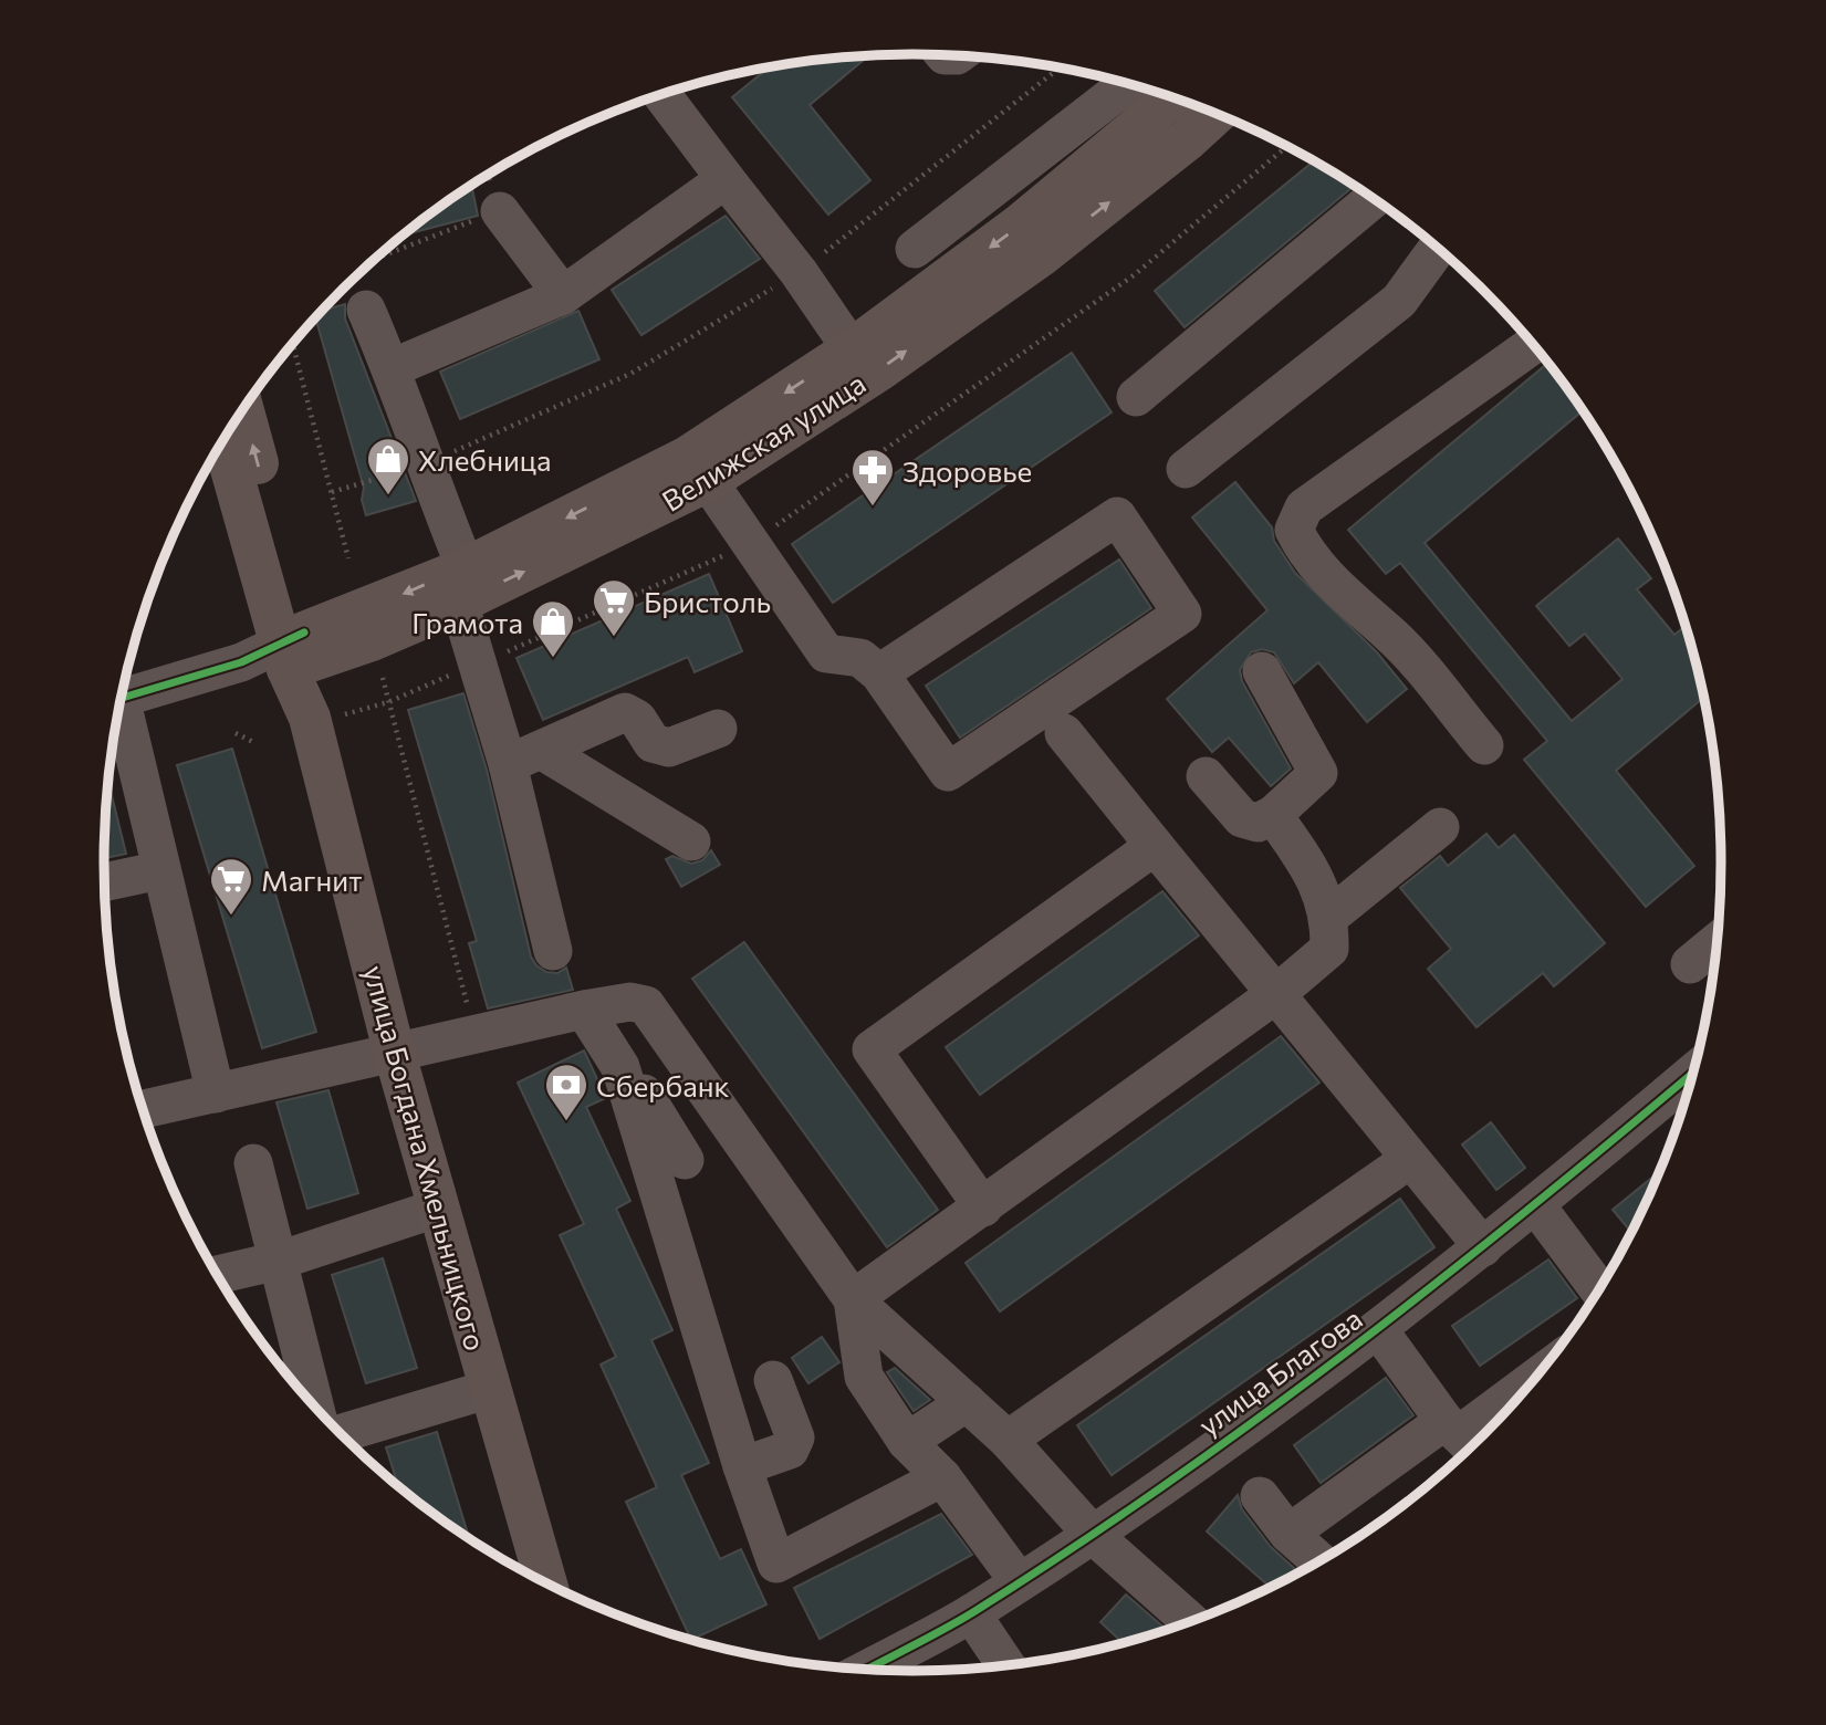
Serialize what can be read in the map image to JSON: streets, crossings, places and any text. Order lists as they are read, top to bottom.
{
  "streets": {
    "main road": ["Велижская улица", "улица Богдана Хмельницкого"],
    "street": ["улица Благова"]
  },
  "crossings": [
    ["Велижская улица", "улица Богдана Хмельницкого"]
  ],
  "places": {
    "shop": ["Хлебница", "Грамота"],
    "pharmacy": ["Здоровье"],
    "supermarket": ["Бристоль", "Магнит"],
    "bank": ["Сбербанк"]
  }
}
